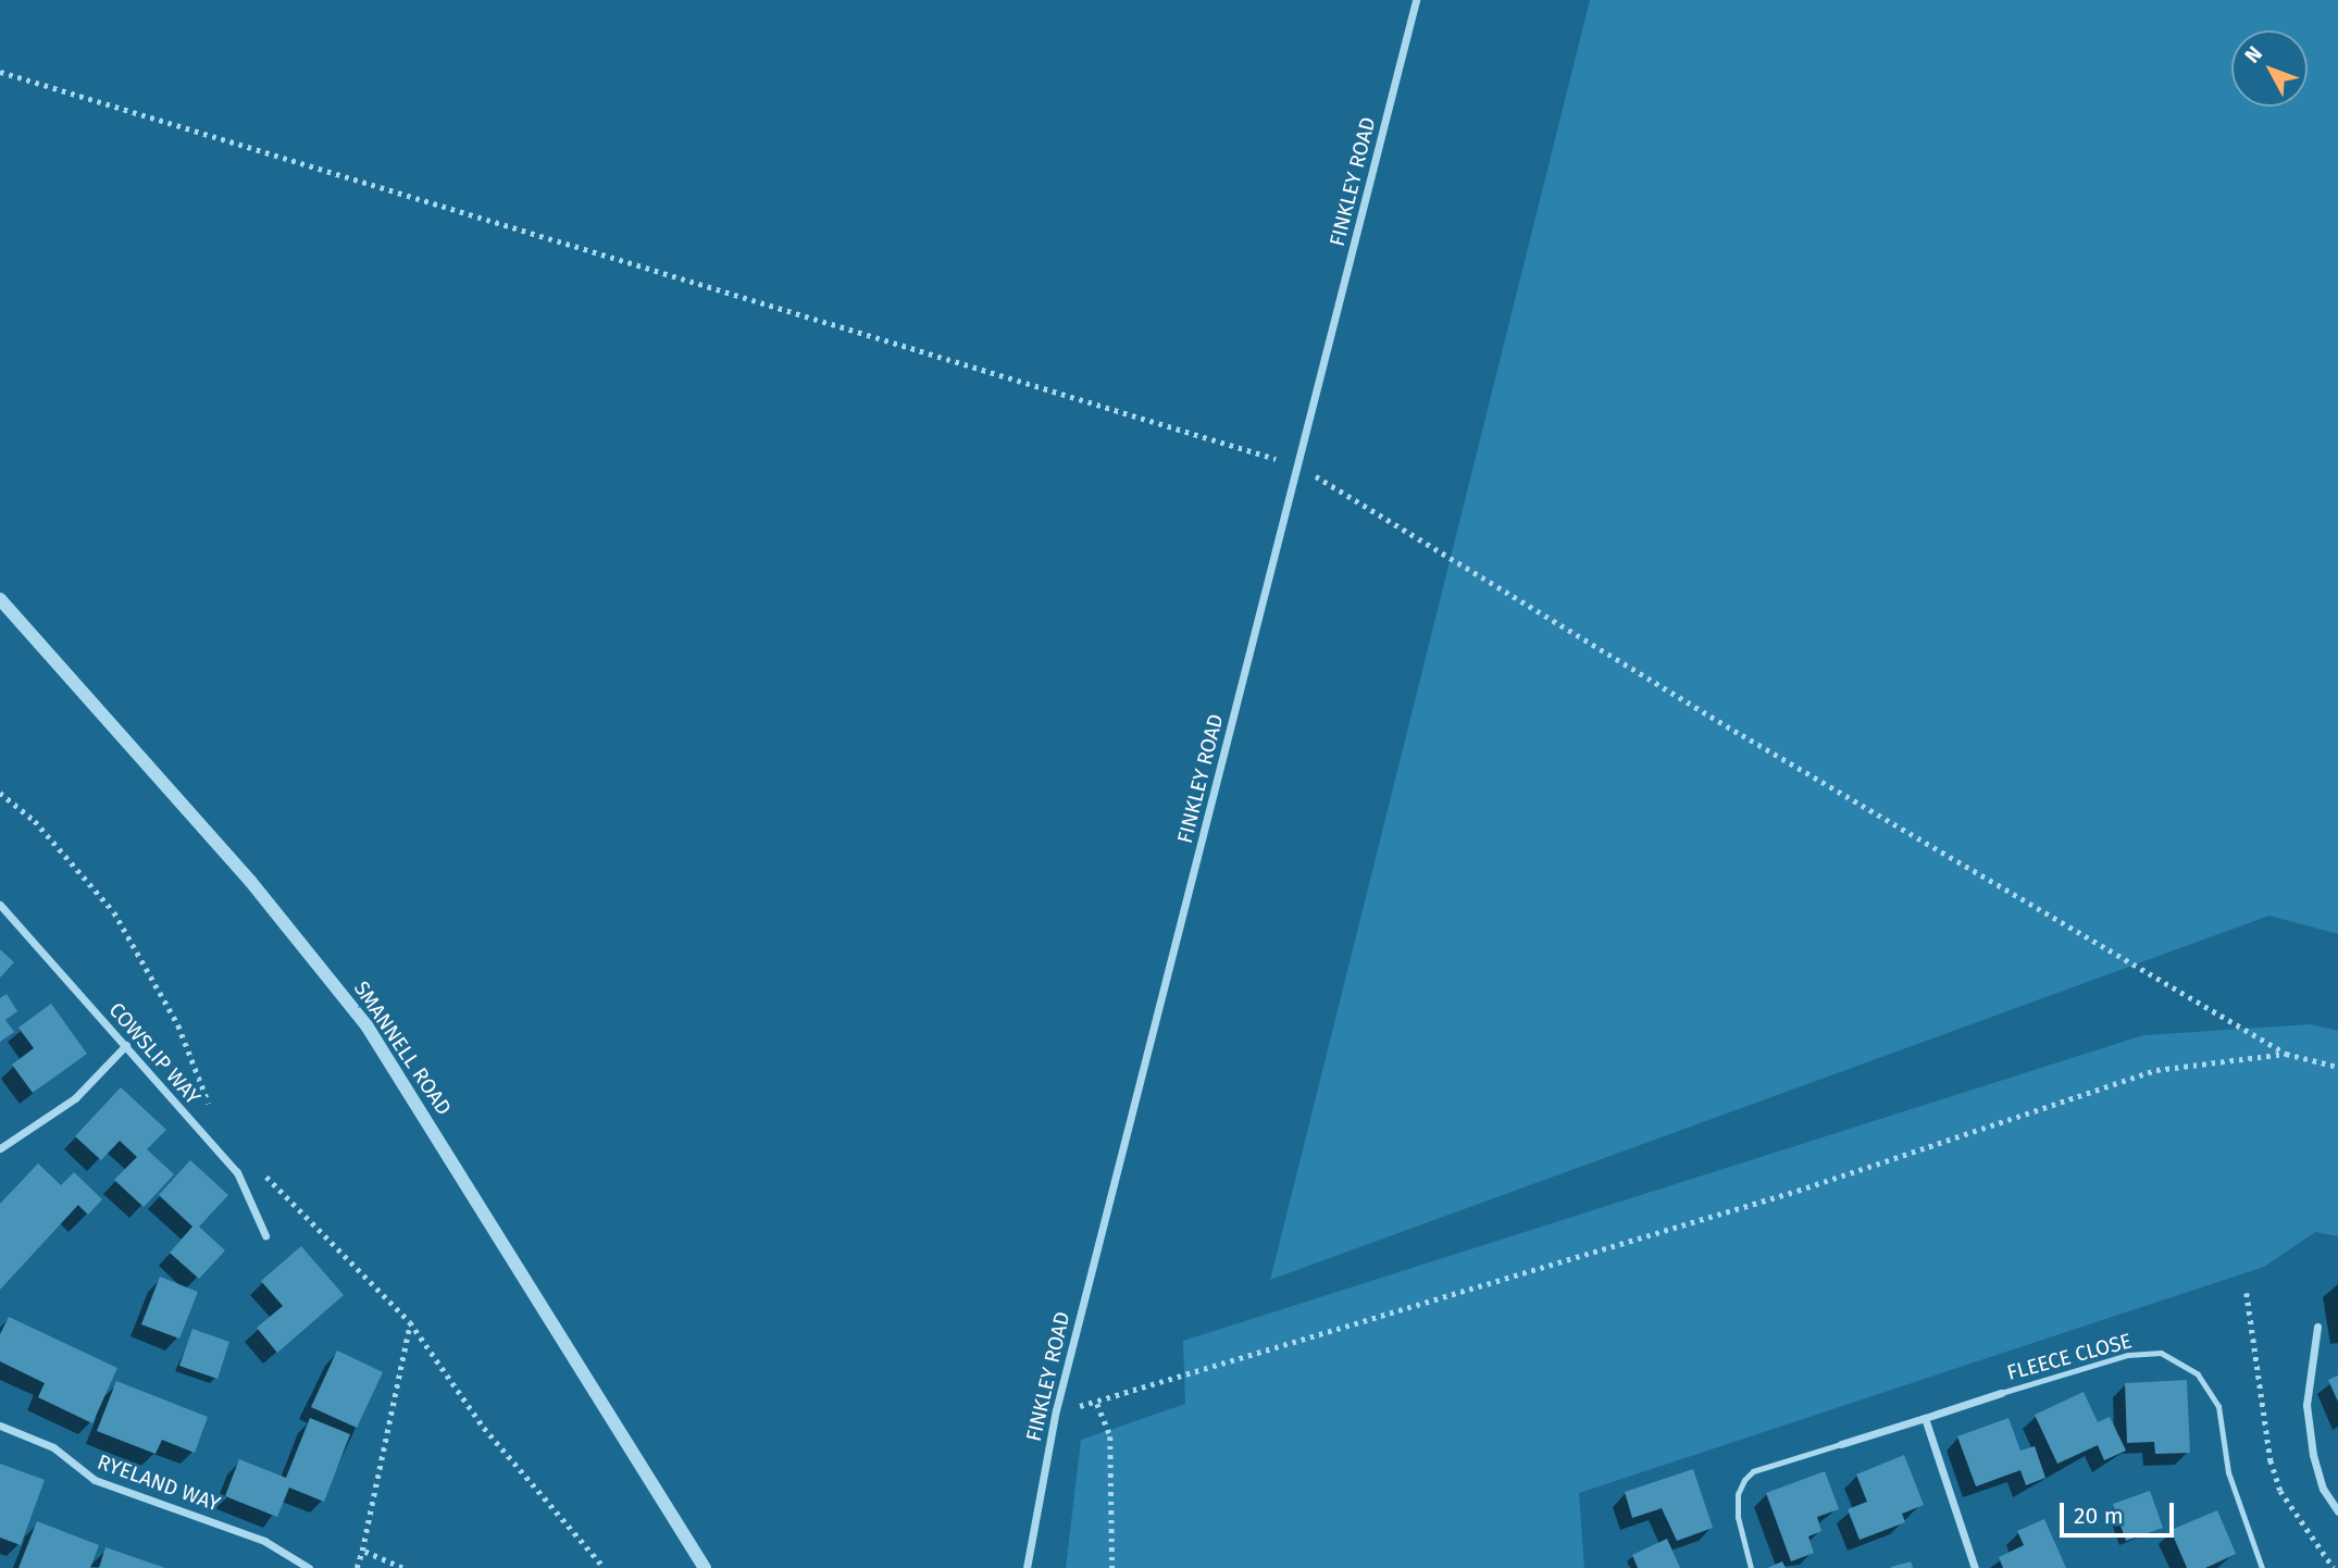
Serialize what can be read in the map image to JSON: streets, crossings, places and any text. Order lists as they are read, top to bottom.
{
  "streets": {
    "street": [
      "FINKLEY ROAD",
      "SMANNELL ROAD",
      "COWSLIP WAY",
      "FLEECE CLOSE",
      "RYELAND WAY"
    ]
  },
  "scale_bar": "20 m",
  "north": "top left"
}
